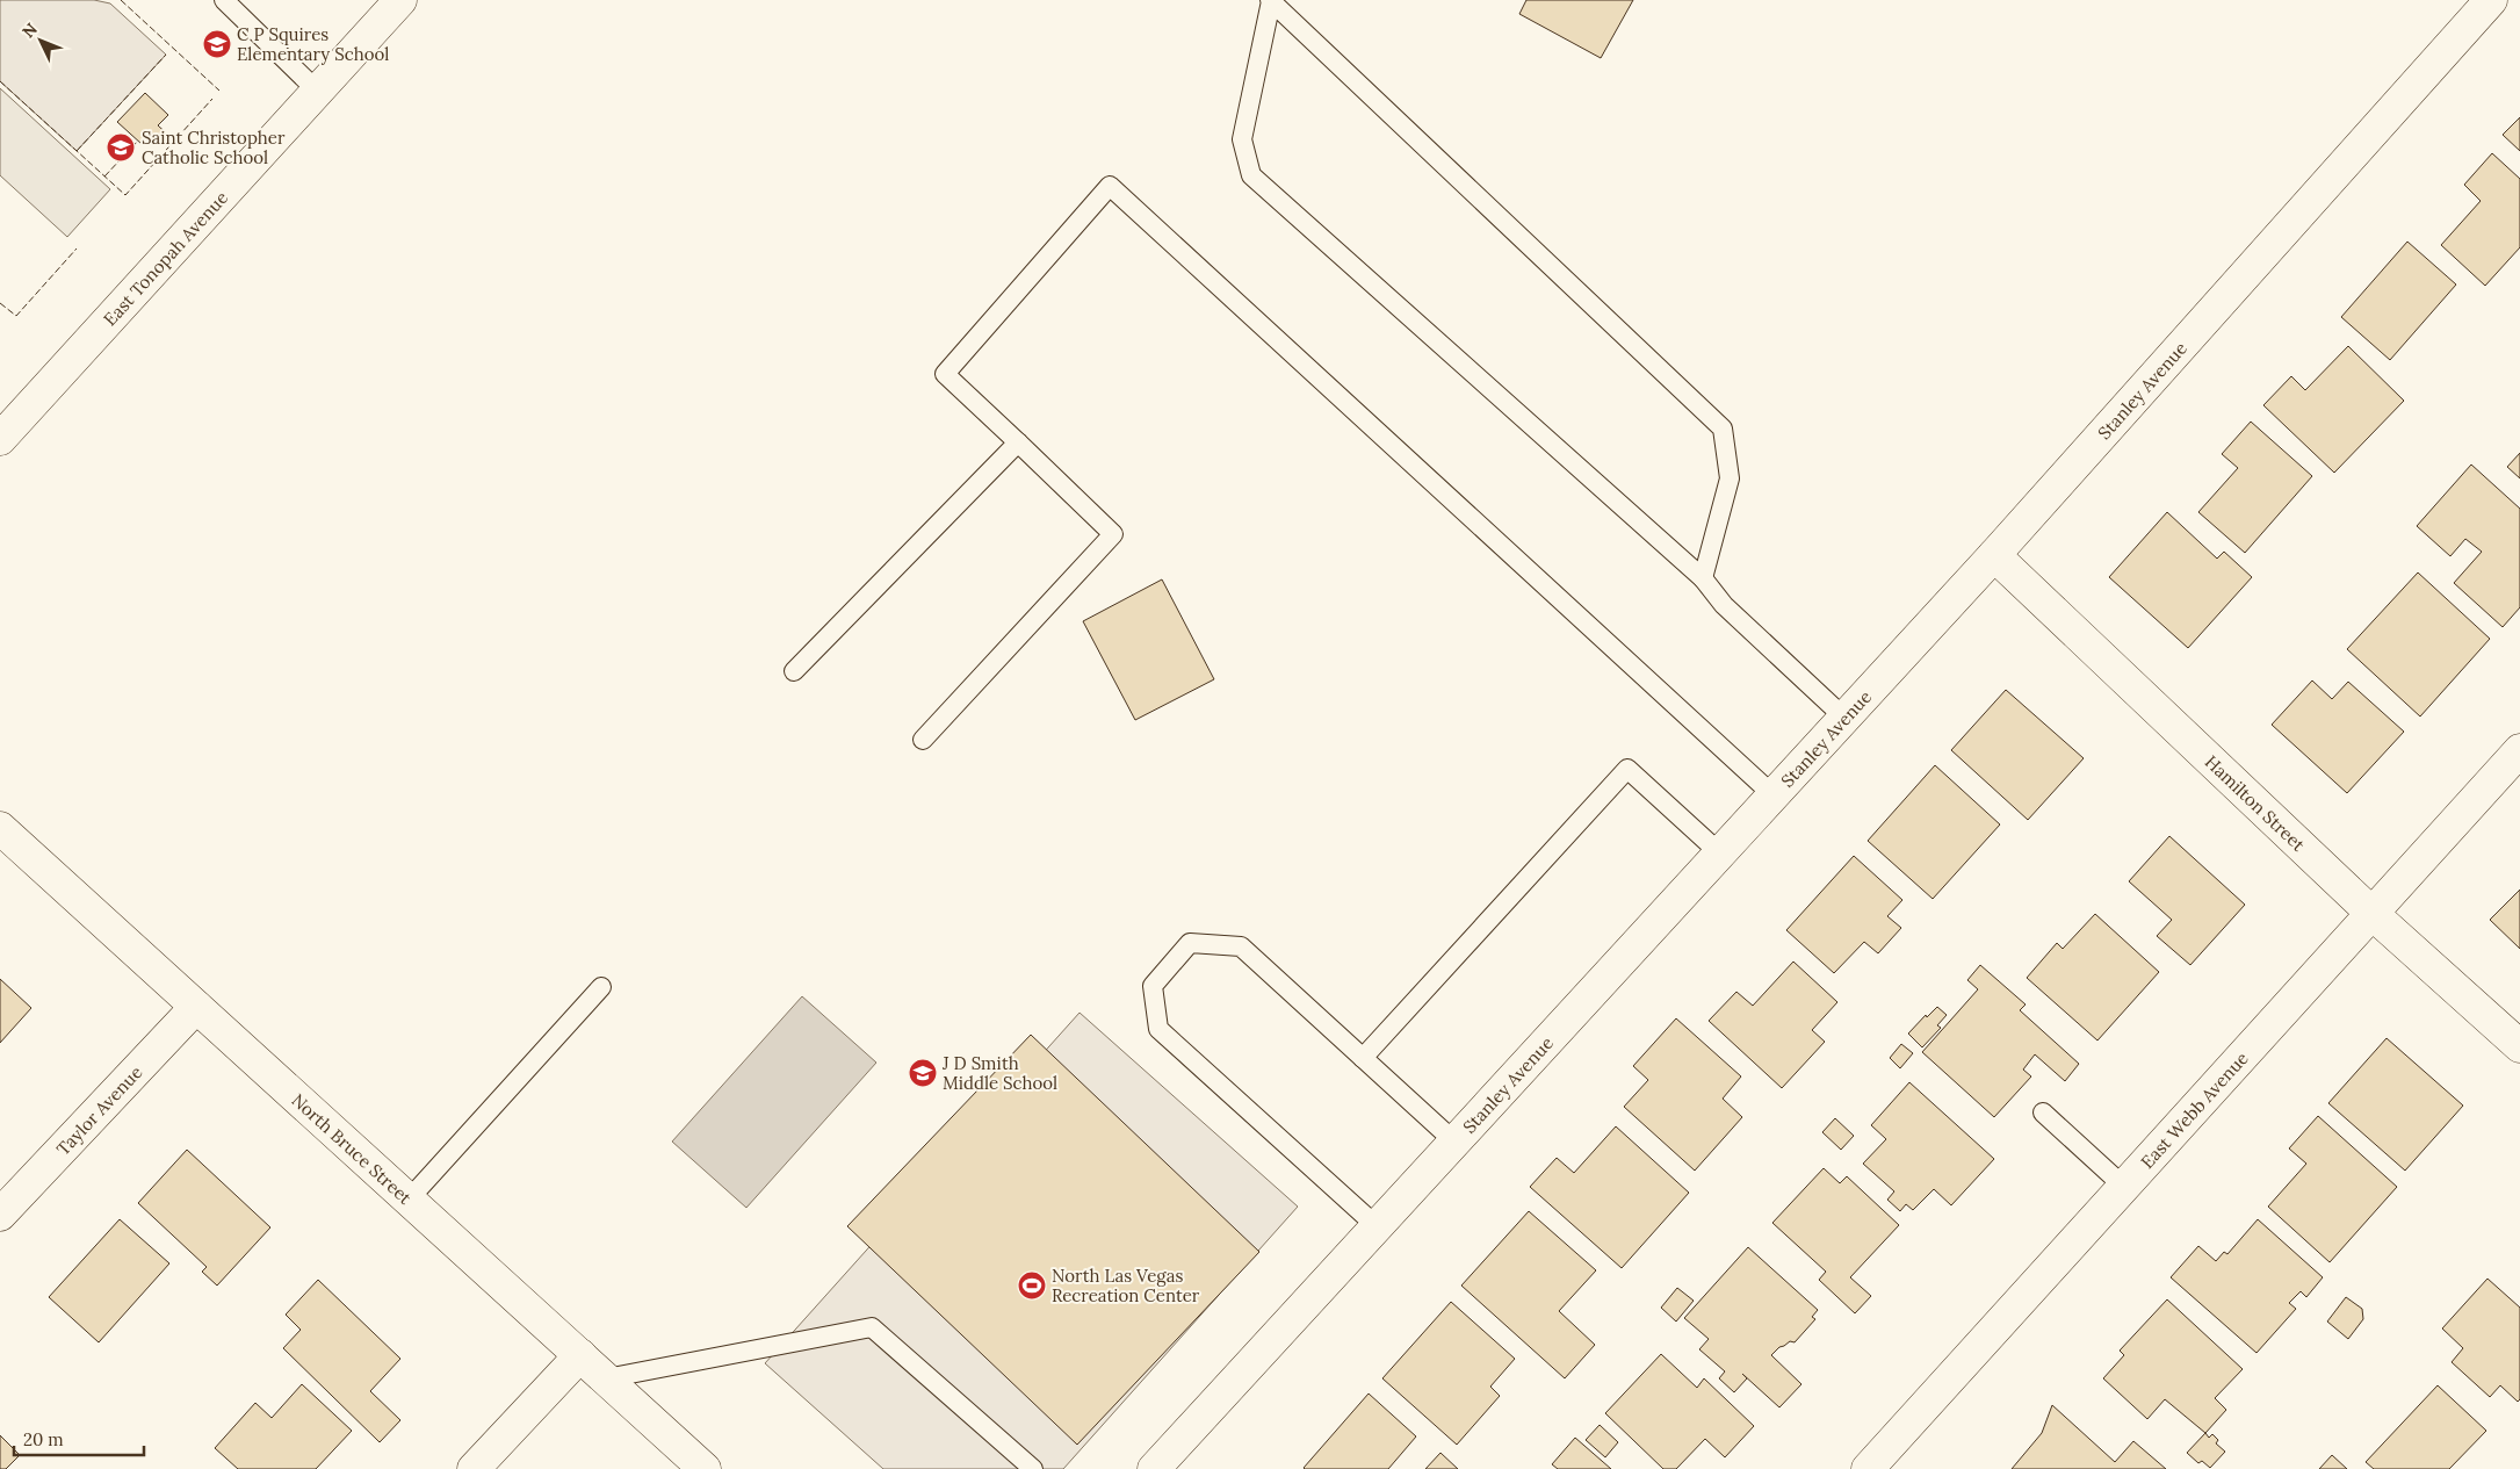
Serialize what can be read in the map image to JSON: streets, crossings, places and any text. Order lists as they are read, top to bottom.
{
  "streets": {
    "street": [
      "East Tonopah Avenue",
      "Stanley Avenue",
      "Hamilton Street",
      "Taylor Avenue",
      "East Webb Avenue",
      "North Bruce Street"
    ]
  },
  "crossings": [
    ["Stanley Avenue", "Hamilton Street"],
    ["Hamilton Street", "East Webb Avenue"],
    ["Taylor Avenue", "North Bruce Street"]
  ],
  "places": {
    "school or university": ["C P Squires Elementary School", "Saint Christopher Catholic School", "J D Smith Middle School"],
    "sports": ["North Las Vegas Recreation Center"]
  },
  "scale_bar": "20 m",
  "north": "top left"
}
